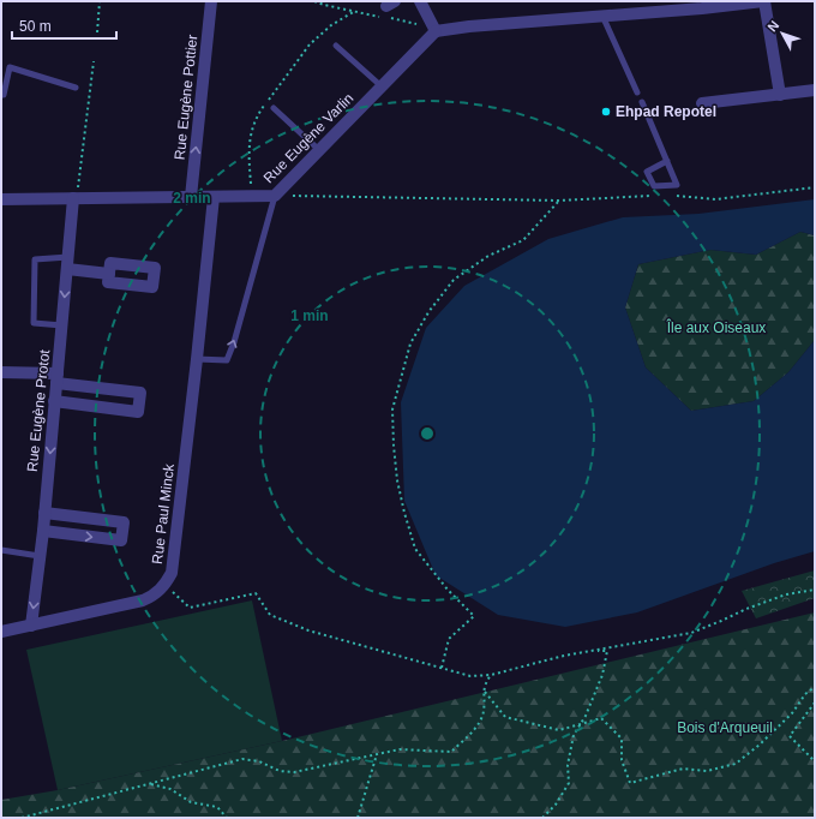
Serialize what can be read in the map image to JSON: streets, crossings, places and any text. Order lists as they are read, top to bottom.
{
  "streets": {
    "street": [
      "Rue Eugène Pottier",
      "Rue Eugène Varlin",
      "Rue Eugène Protot",
      "Rue Paul Minck"
    ]
  },
  "crossings": [
    ["Rue Eugène Pottier", "Rue Eugène Varlin"],
    ["Rue Eugène Varlin", "Rue Eugène Protot"],
    ["Rue Eugène Varlin", "Rue Paul Minck"],
    ["Rue Eugène Protot", "Rue Paul Minck"]
  ],
  "one_way": ["Rue Eugène Pottier", "Rue Eugène Protot"],
  "parks": ["Île aux Oiseaux", "Bois d'Arqueuil"],
  "places": ["Ehpad Repotel"],
  "scale_bar": "50 m",
  "north": "top left",
  "rings": ["2 min", "1 min"]
}
